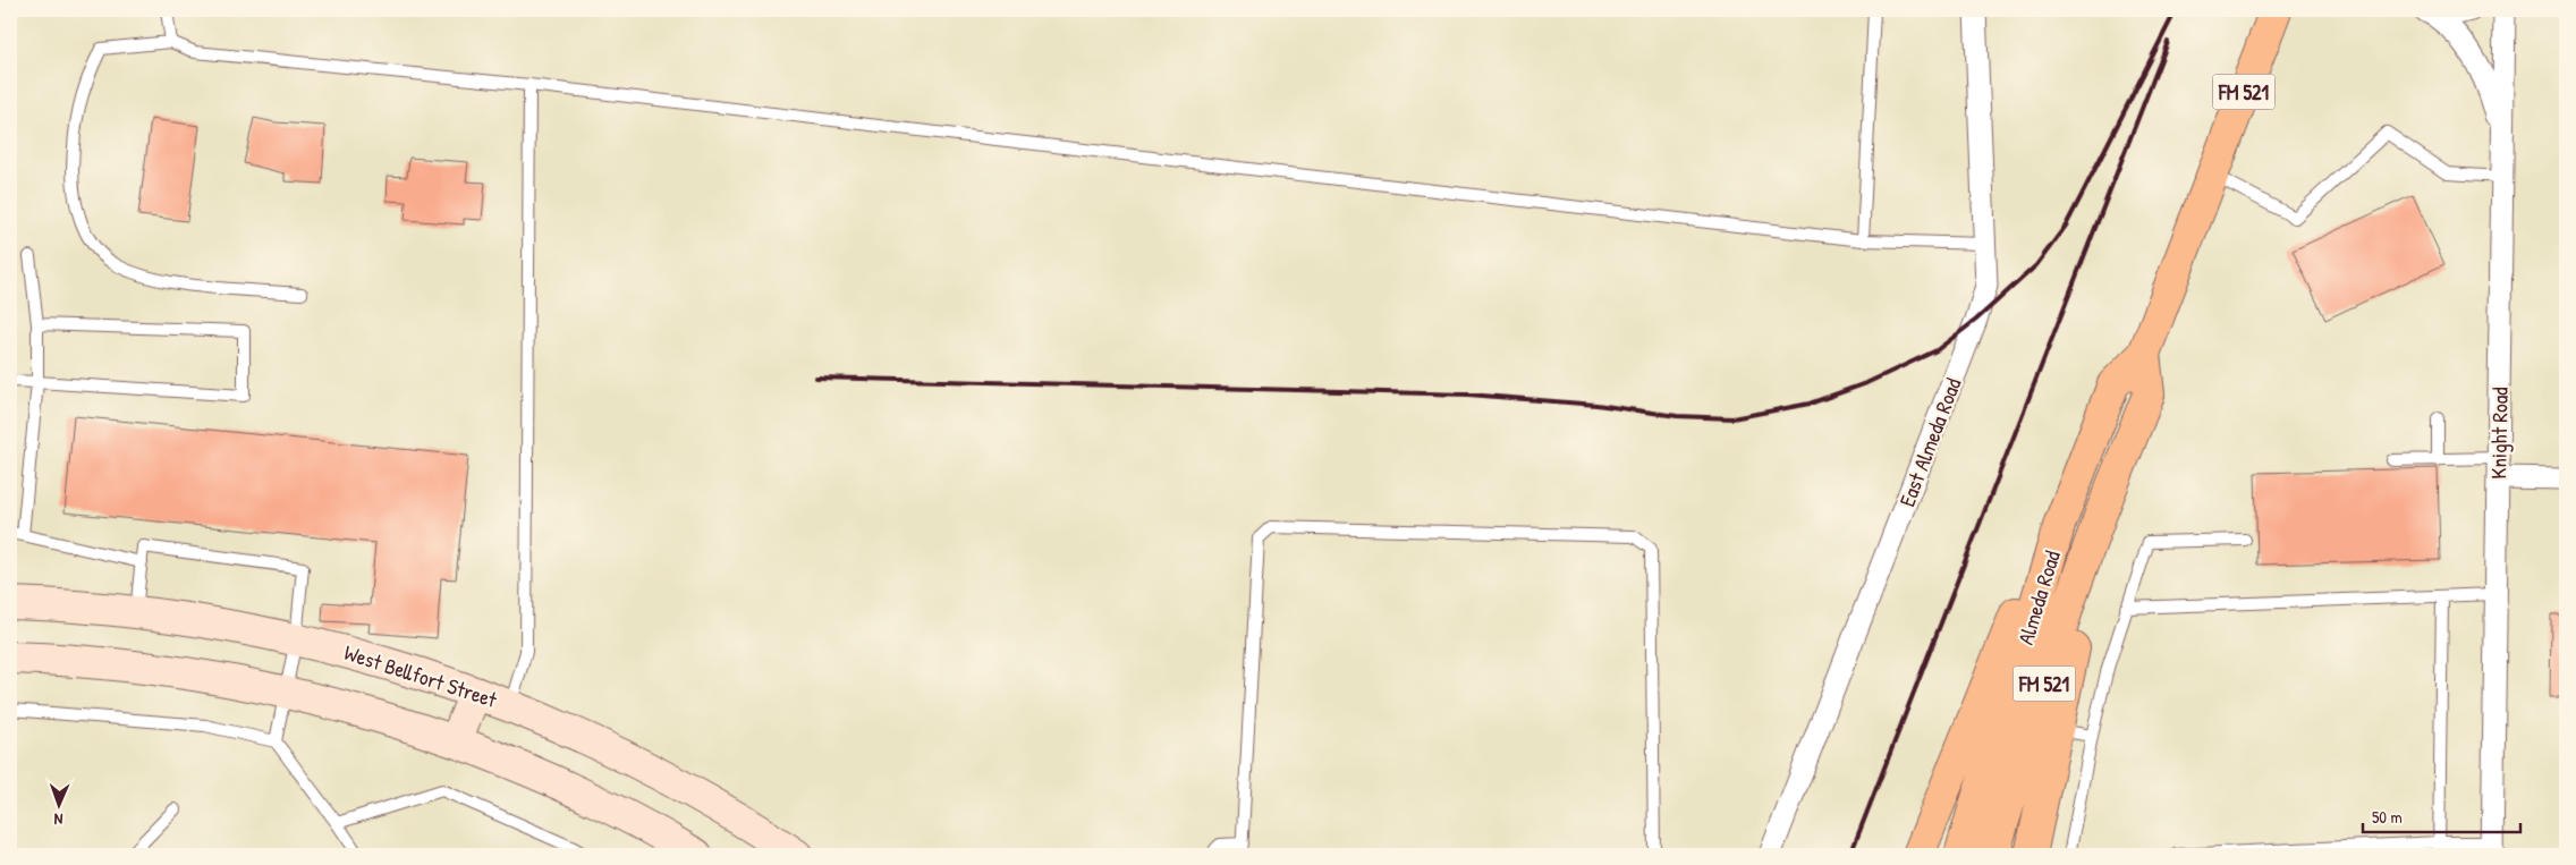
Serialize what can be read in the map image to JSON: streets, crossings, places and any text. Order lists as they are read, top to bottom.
{
  "streets": {
    "main road": ["FM 521", "Almeda Road", "West Bellfort Street"],
    "street": ["Knight Road", "East Almeda Road"]
  },
  "scale_bar": "50 m",
  "north": "bottom"
}
